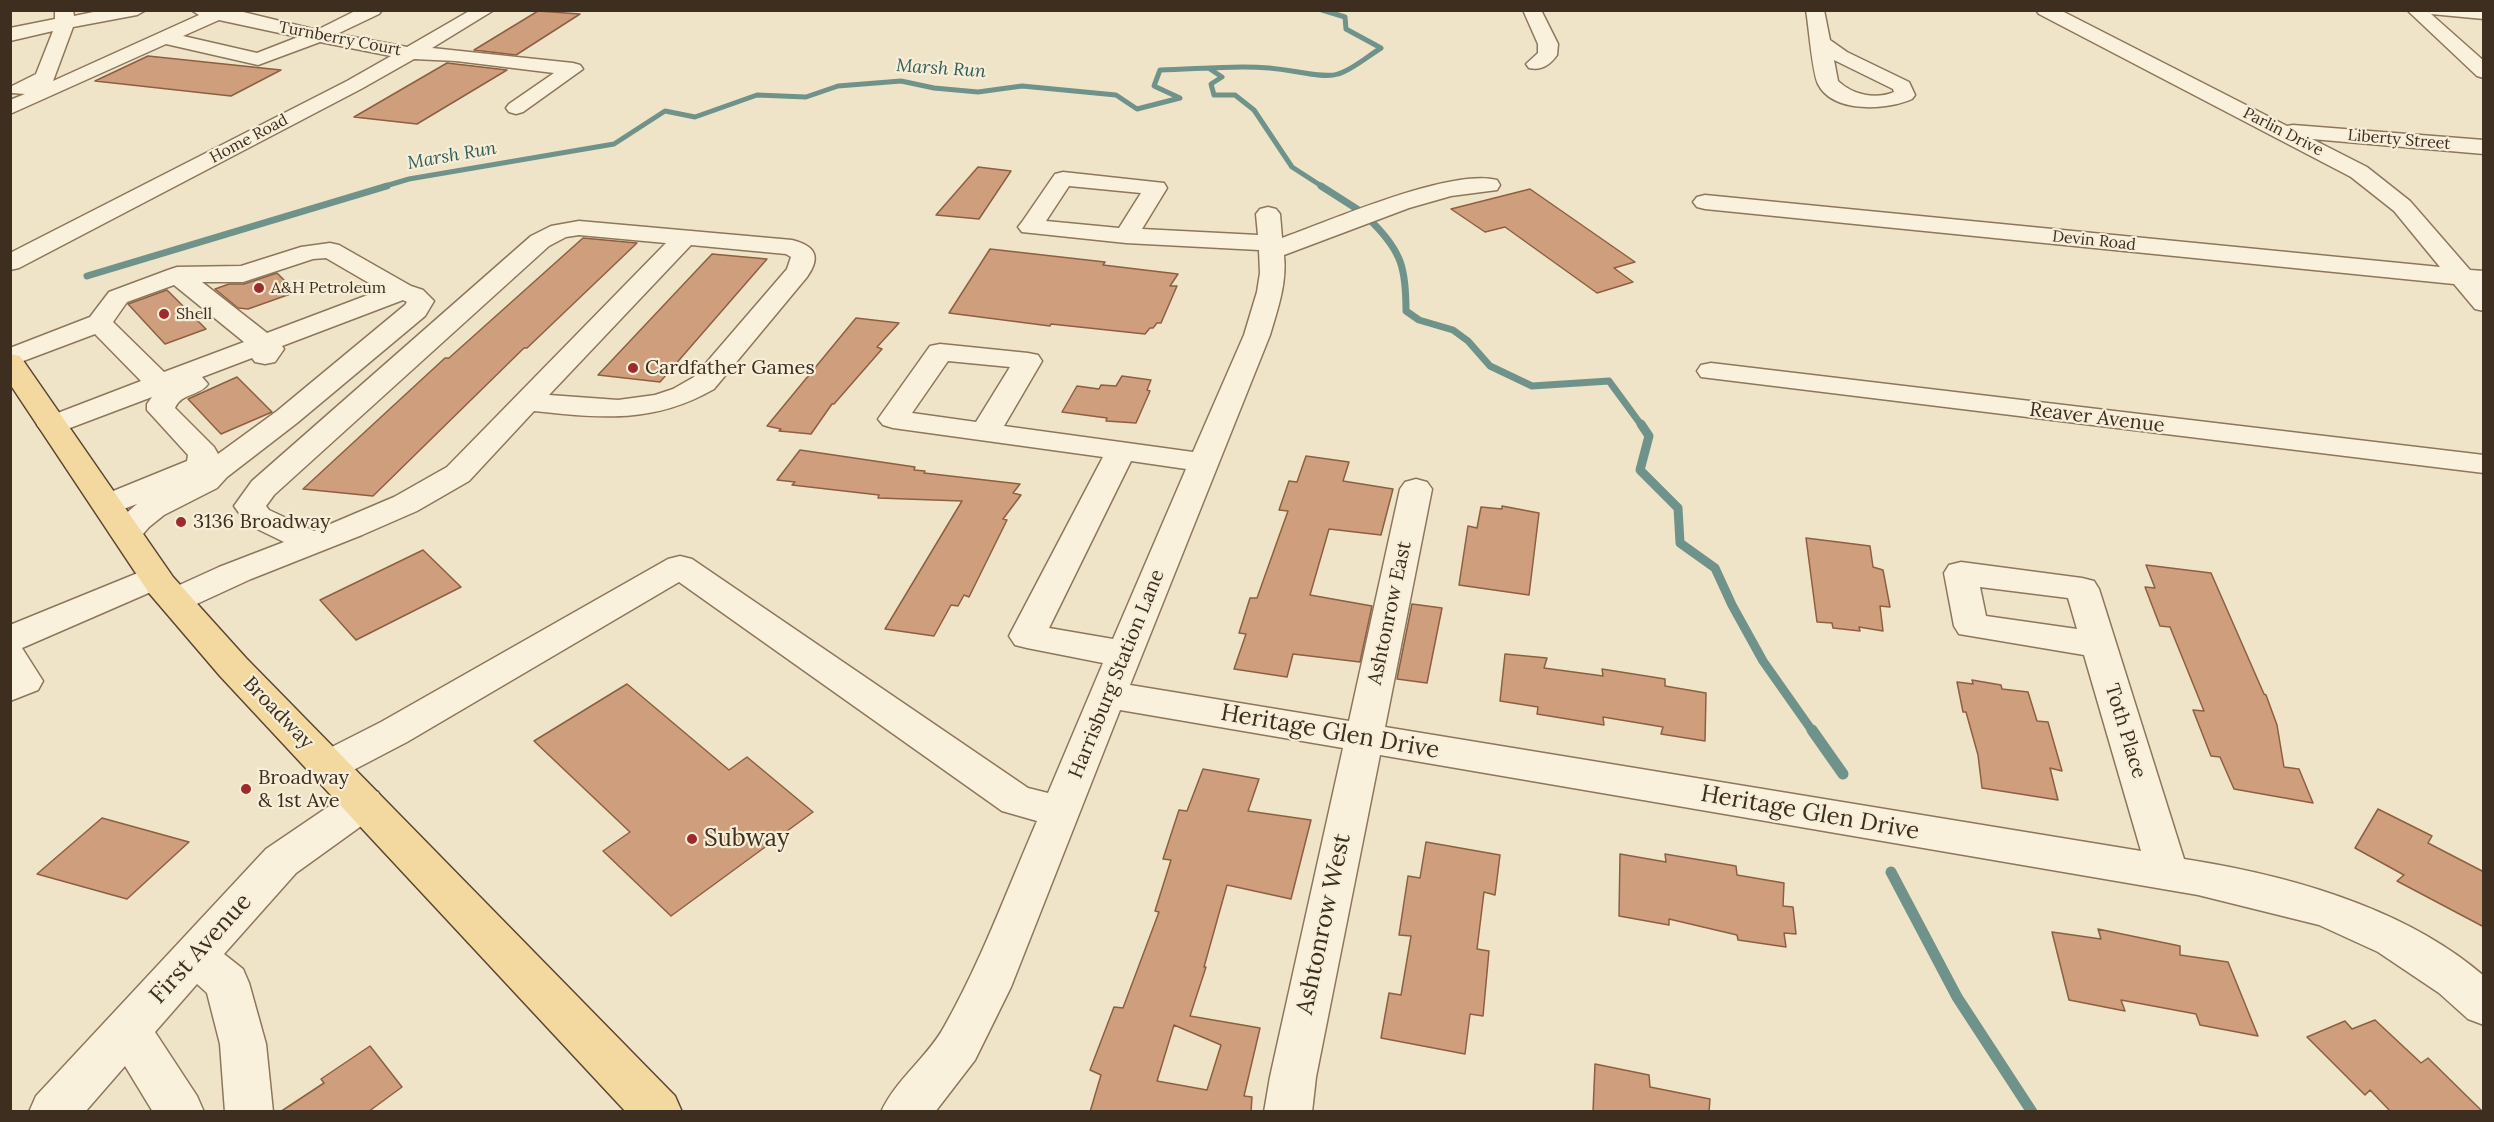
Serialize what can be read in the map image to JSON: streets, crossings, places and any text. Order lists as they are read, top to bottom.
{
  "streets": {
    "main road": ["Broadway"],
    "street": [
      "Turnberry Court",
      "Parlin Drive",
      "Home Road",
      "Liberty Street",
      "Devin Road",
      "Reaver Avenue",
      "Ashtonrow East",
      "Harrisburg Station Lane",
      "Toth Place",
      "Heritage Glen Drive",
      "Ashtonrow West",
      "First Avenue"
    ]
  },
  "crossings": [
    ["Turnberry Court", "Home Road"],
    ["Parlin Drive", "Liberty Street"],
    ["Parlin Drive", "Devin Road"],
    ["Ashtonrow East", "Heritage Glen Drive"],
    ["Ashtonrow East", "Ashtonrow West"],
    ["Harrisburg Station Lane", "Heritage Glen Drive"],
    ["Broadway", "First Avenue"],
    ["Toth Place", "Heritage Glen Drive"],
    ["Heritage Glen Drive", "Ashtonrow West"]
  ],
  "water": ["Marsh Run"],
  "places": [
    "A&H Petroleum",
    "Shell",
    "Cardfather Games",
    "3136 Broadway",
    "Broadway & 1st Ave",
    "Subway"
  ]
}
